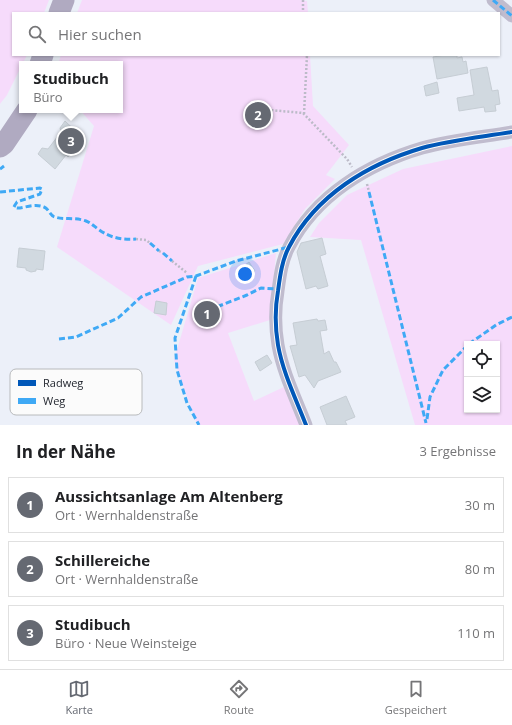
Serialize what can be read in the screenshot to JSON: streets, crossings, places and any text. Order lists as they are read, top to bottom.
{
  "legend": ["Radweg", "Weg"],
  "page": {
    "search": "Hier suchen",
    "popup": ["Studibuch", "Büro"],
    "pins": ["2", "3", "1"],
    "heading": ["In der Nähe", "3 Ergebnisse"],
    "list": [
      {
        "mark": "1",
        "name": "Aussichtsanlage Am Altenberg",
        "note": "Ort · Wernhaldenstraße",
        "value": "30 m"
      },
      {
        "mark": "2",
        "name": "Schillereiche",
        "note": "Ort · Wernhaldenstraße",
        "value": "80 m"
      },
      {
        "mark": "3",
        "name": "Studibuch",
        "note": "Büro · Neue Weinsteige",
        "value": "110 m"
      }
    ],
    "nav": ["Karte", "Route", "Gespeichert"]
  }
}
